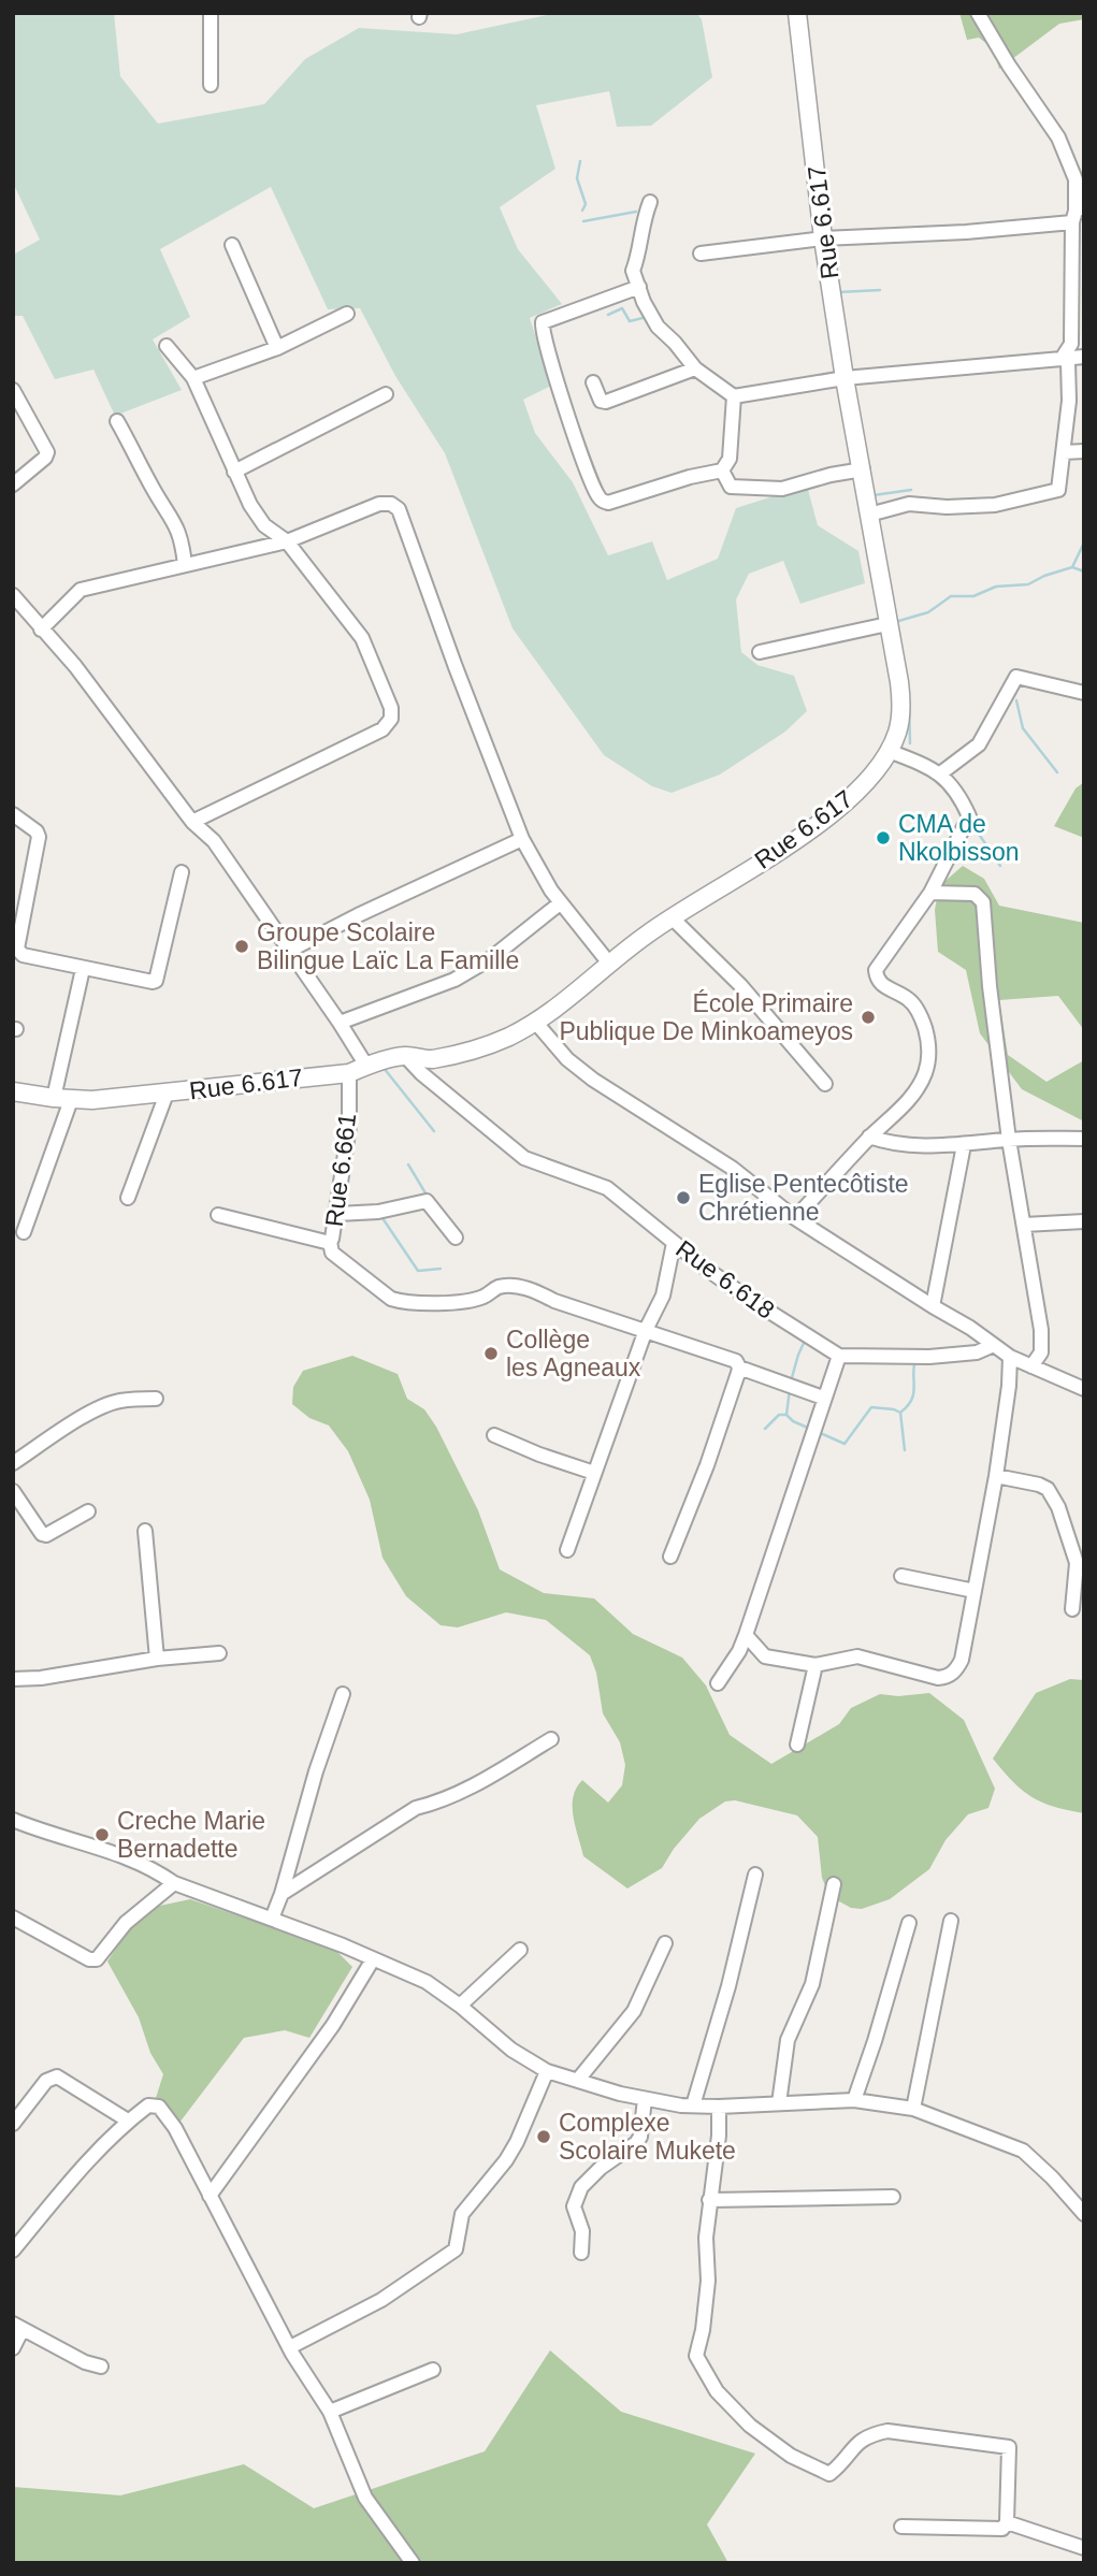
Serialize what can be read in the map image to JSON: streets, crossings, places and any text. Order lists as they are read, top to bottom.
{
  "streets": {
    "street": ["Rue 6.617", "Rue 6.661", "Rue 6.618"]
  },
  "crossings": [
    ["Rue 6.617", "Rue 6.661"],
    ["Rue 6.617", "Rue 6.618"]
  ],
  "places": [
    "CMA de Nkolbisson",
    "Groupe Scolaire Bilingue Laïc La Famille",
    "École Primaire Publique De Minkoameyos",
    "Eglise Pentecôtiste Chrétienne",
    "Collège les Agneaux",
    "Creche Marie Bernadette",
    "Complexe Scolaire Mukete"
  ]
}
